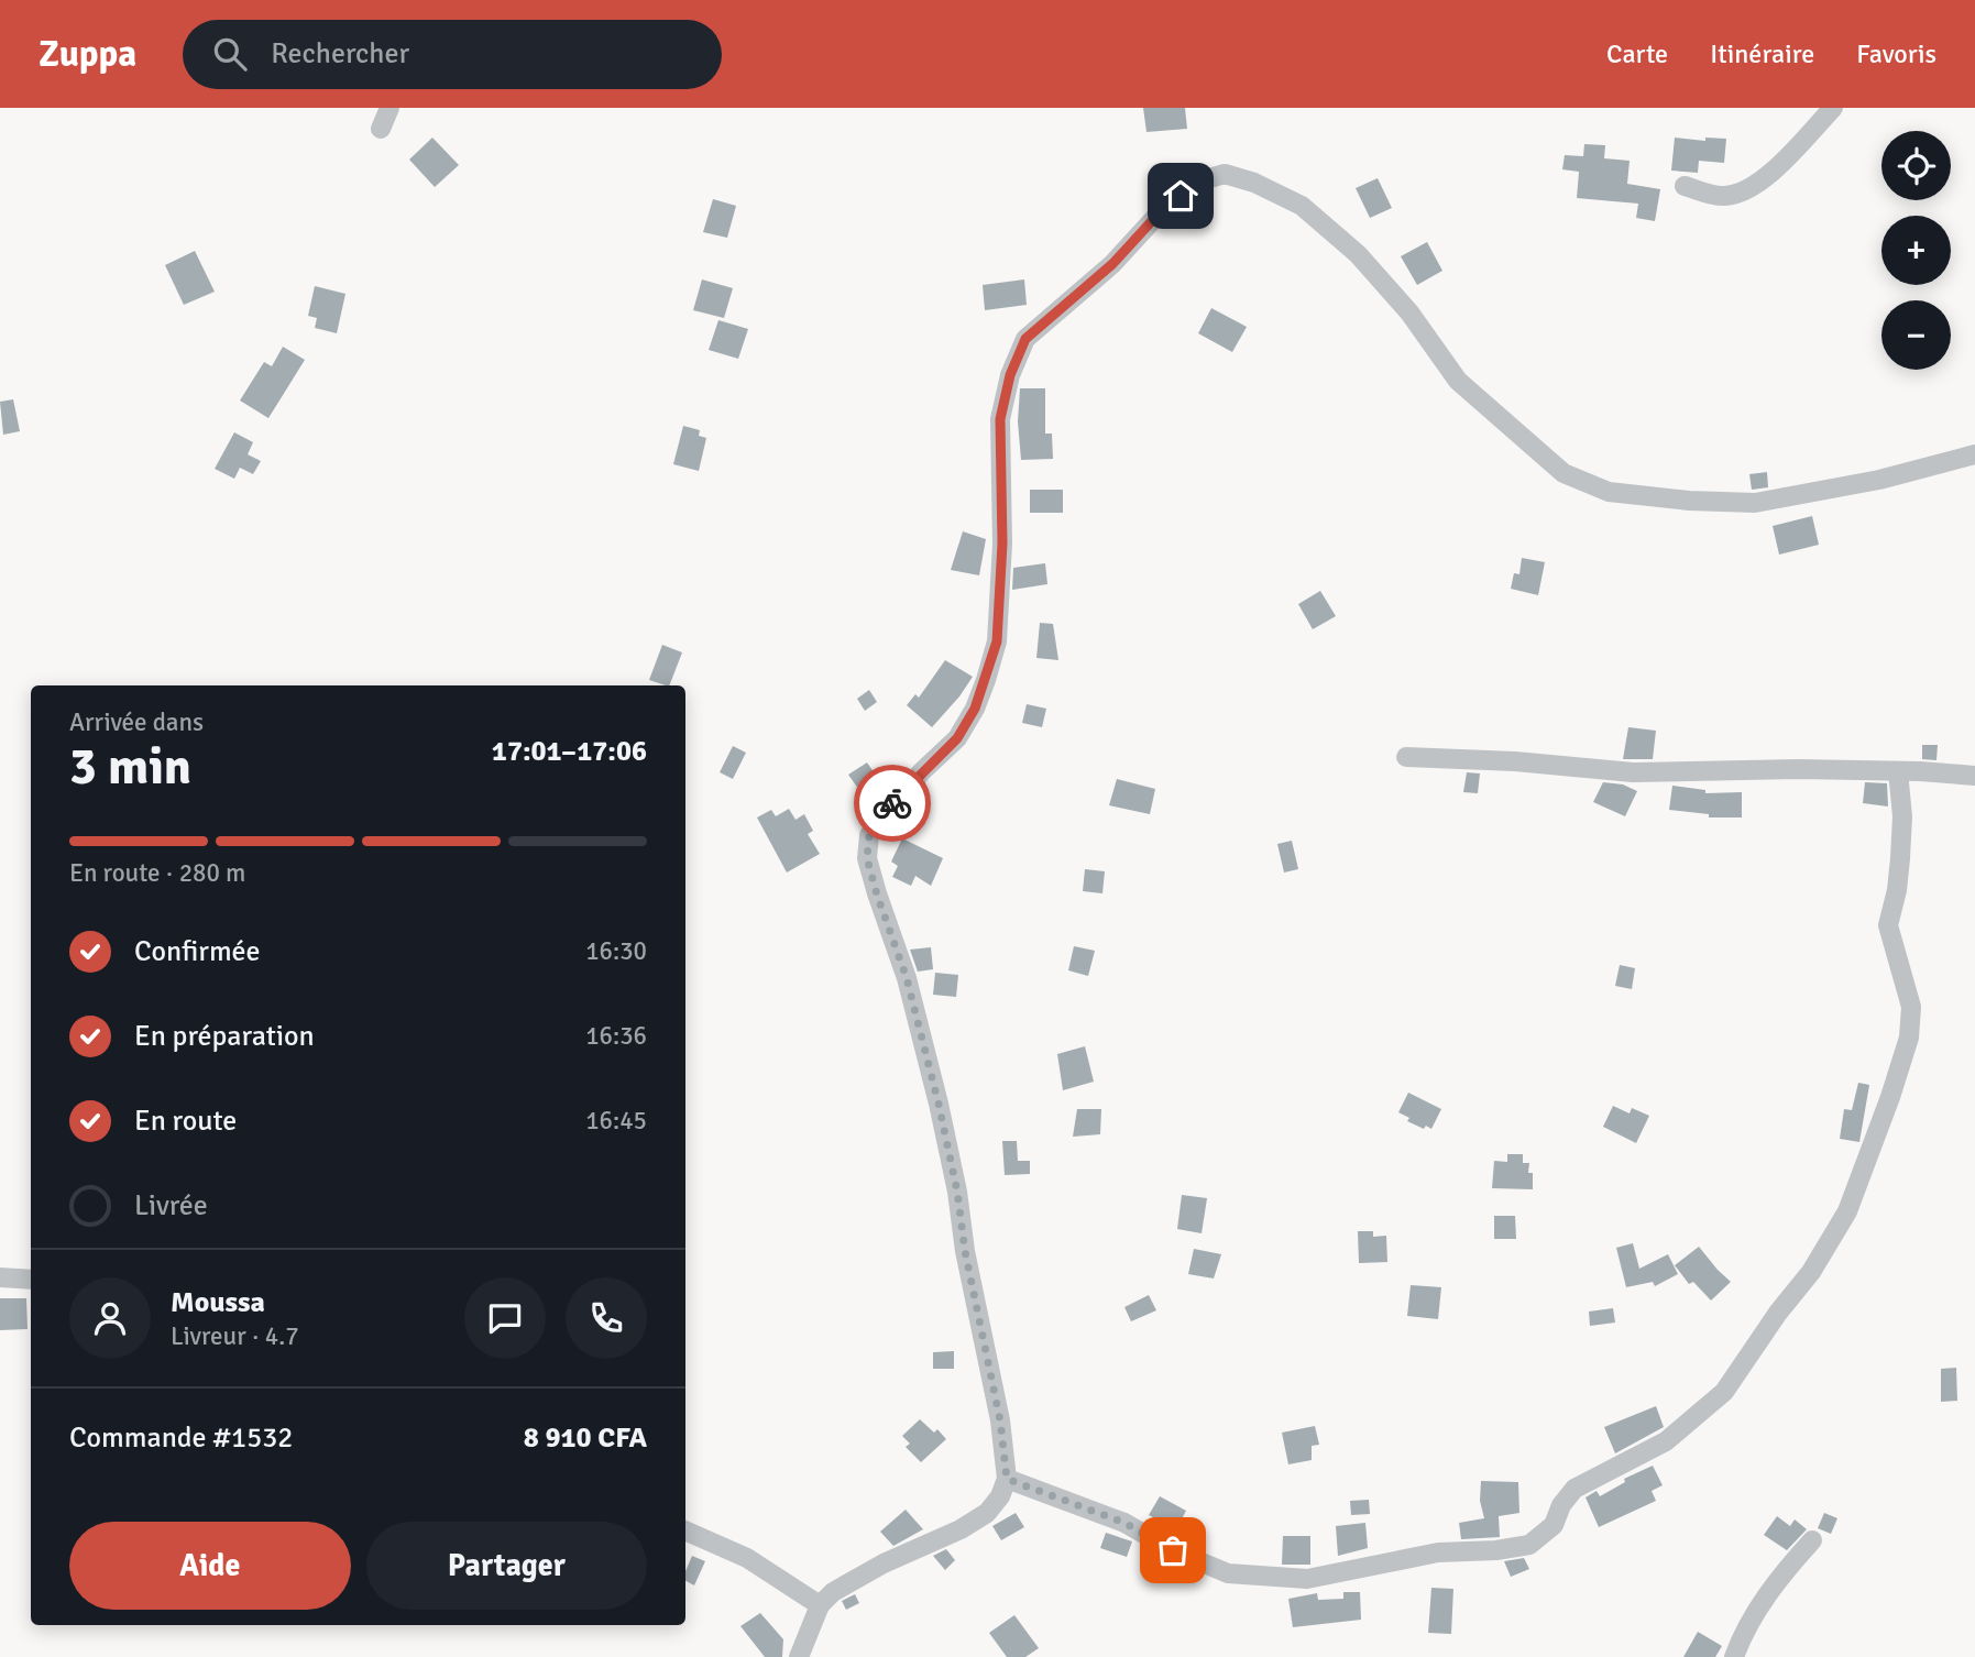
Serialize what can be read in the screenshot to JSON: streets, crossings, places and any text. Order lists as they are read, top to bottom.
{
  "page": {
    "header": "Zuppa",
    "search": "Rechercher",
    "nav": ["Carte", "Itinéraire", "Favoris"],
    "map_buttons": ["+", "−"],
    "heading": ["3 min", "Arrivée dans", "17:01–17:06"],
    "panel": [
      "Moussa",
      "Livreur · 4.7",
      "Commande #1532",
      "8 910 CFA"
    ],
    "bar": "En route · 280 m",
    "list": [
      ["Confirmée", "16:30"],
      ["En préparation", "16:36"],
      ["En route", "16:45"],
      "Livrée"
    ],
    "buttons": ["Aide", "Partager"]
  }
}
